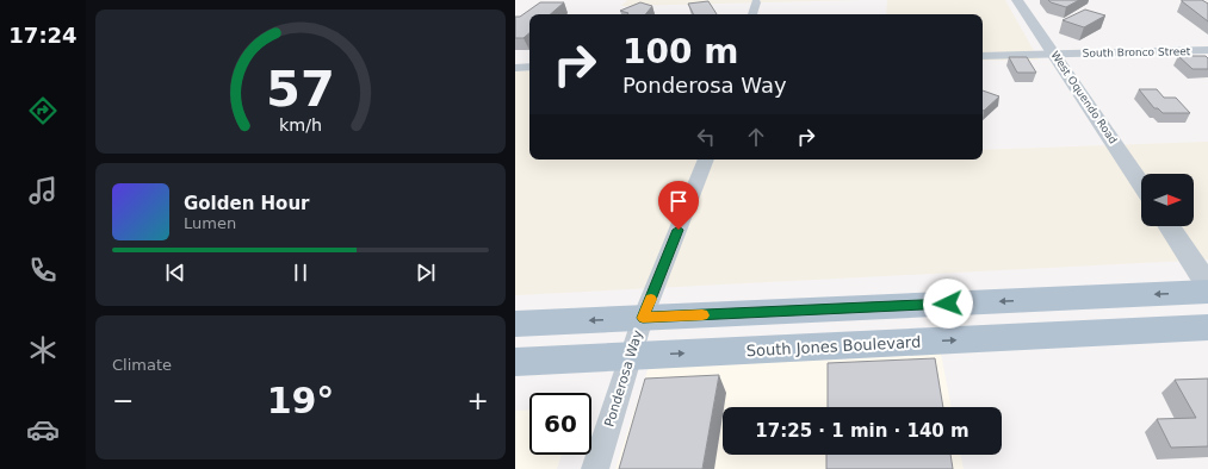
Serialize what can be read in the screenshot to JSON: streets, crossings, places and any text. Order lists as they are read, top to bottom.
{
  "streets": {
    "main road": ["South Jones Boulevard"],
    "street": ["South Bronco Street", "West Oquendo Road", "Ponderosa Way"]
  },
  "crossings": [
    ["South Bronco Street", "West Oquendo Road"],
    ["South Jones Boulevard", "Ponderosa Way"]
  ],
  "north": "right",
  "page": {
    "tabs": "17:24",
    "turn": ["100 m", "Ponderosa Way"],
    "song": ["Golden Hour", "Lumen"],
    "tile": "Climate",
    "heat": ["−", "19°", "+"],
    "limit": "60",
    "trip": "17:25 · 1 min · 140 m",
    "gauge": ["57", "km/h"]
  }
}
